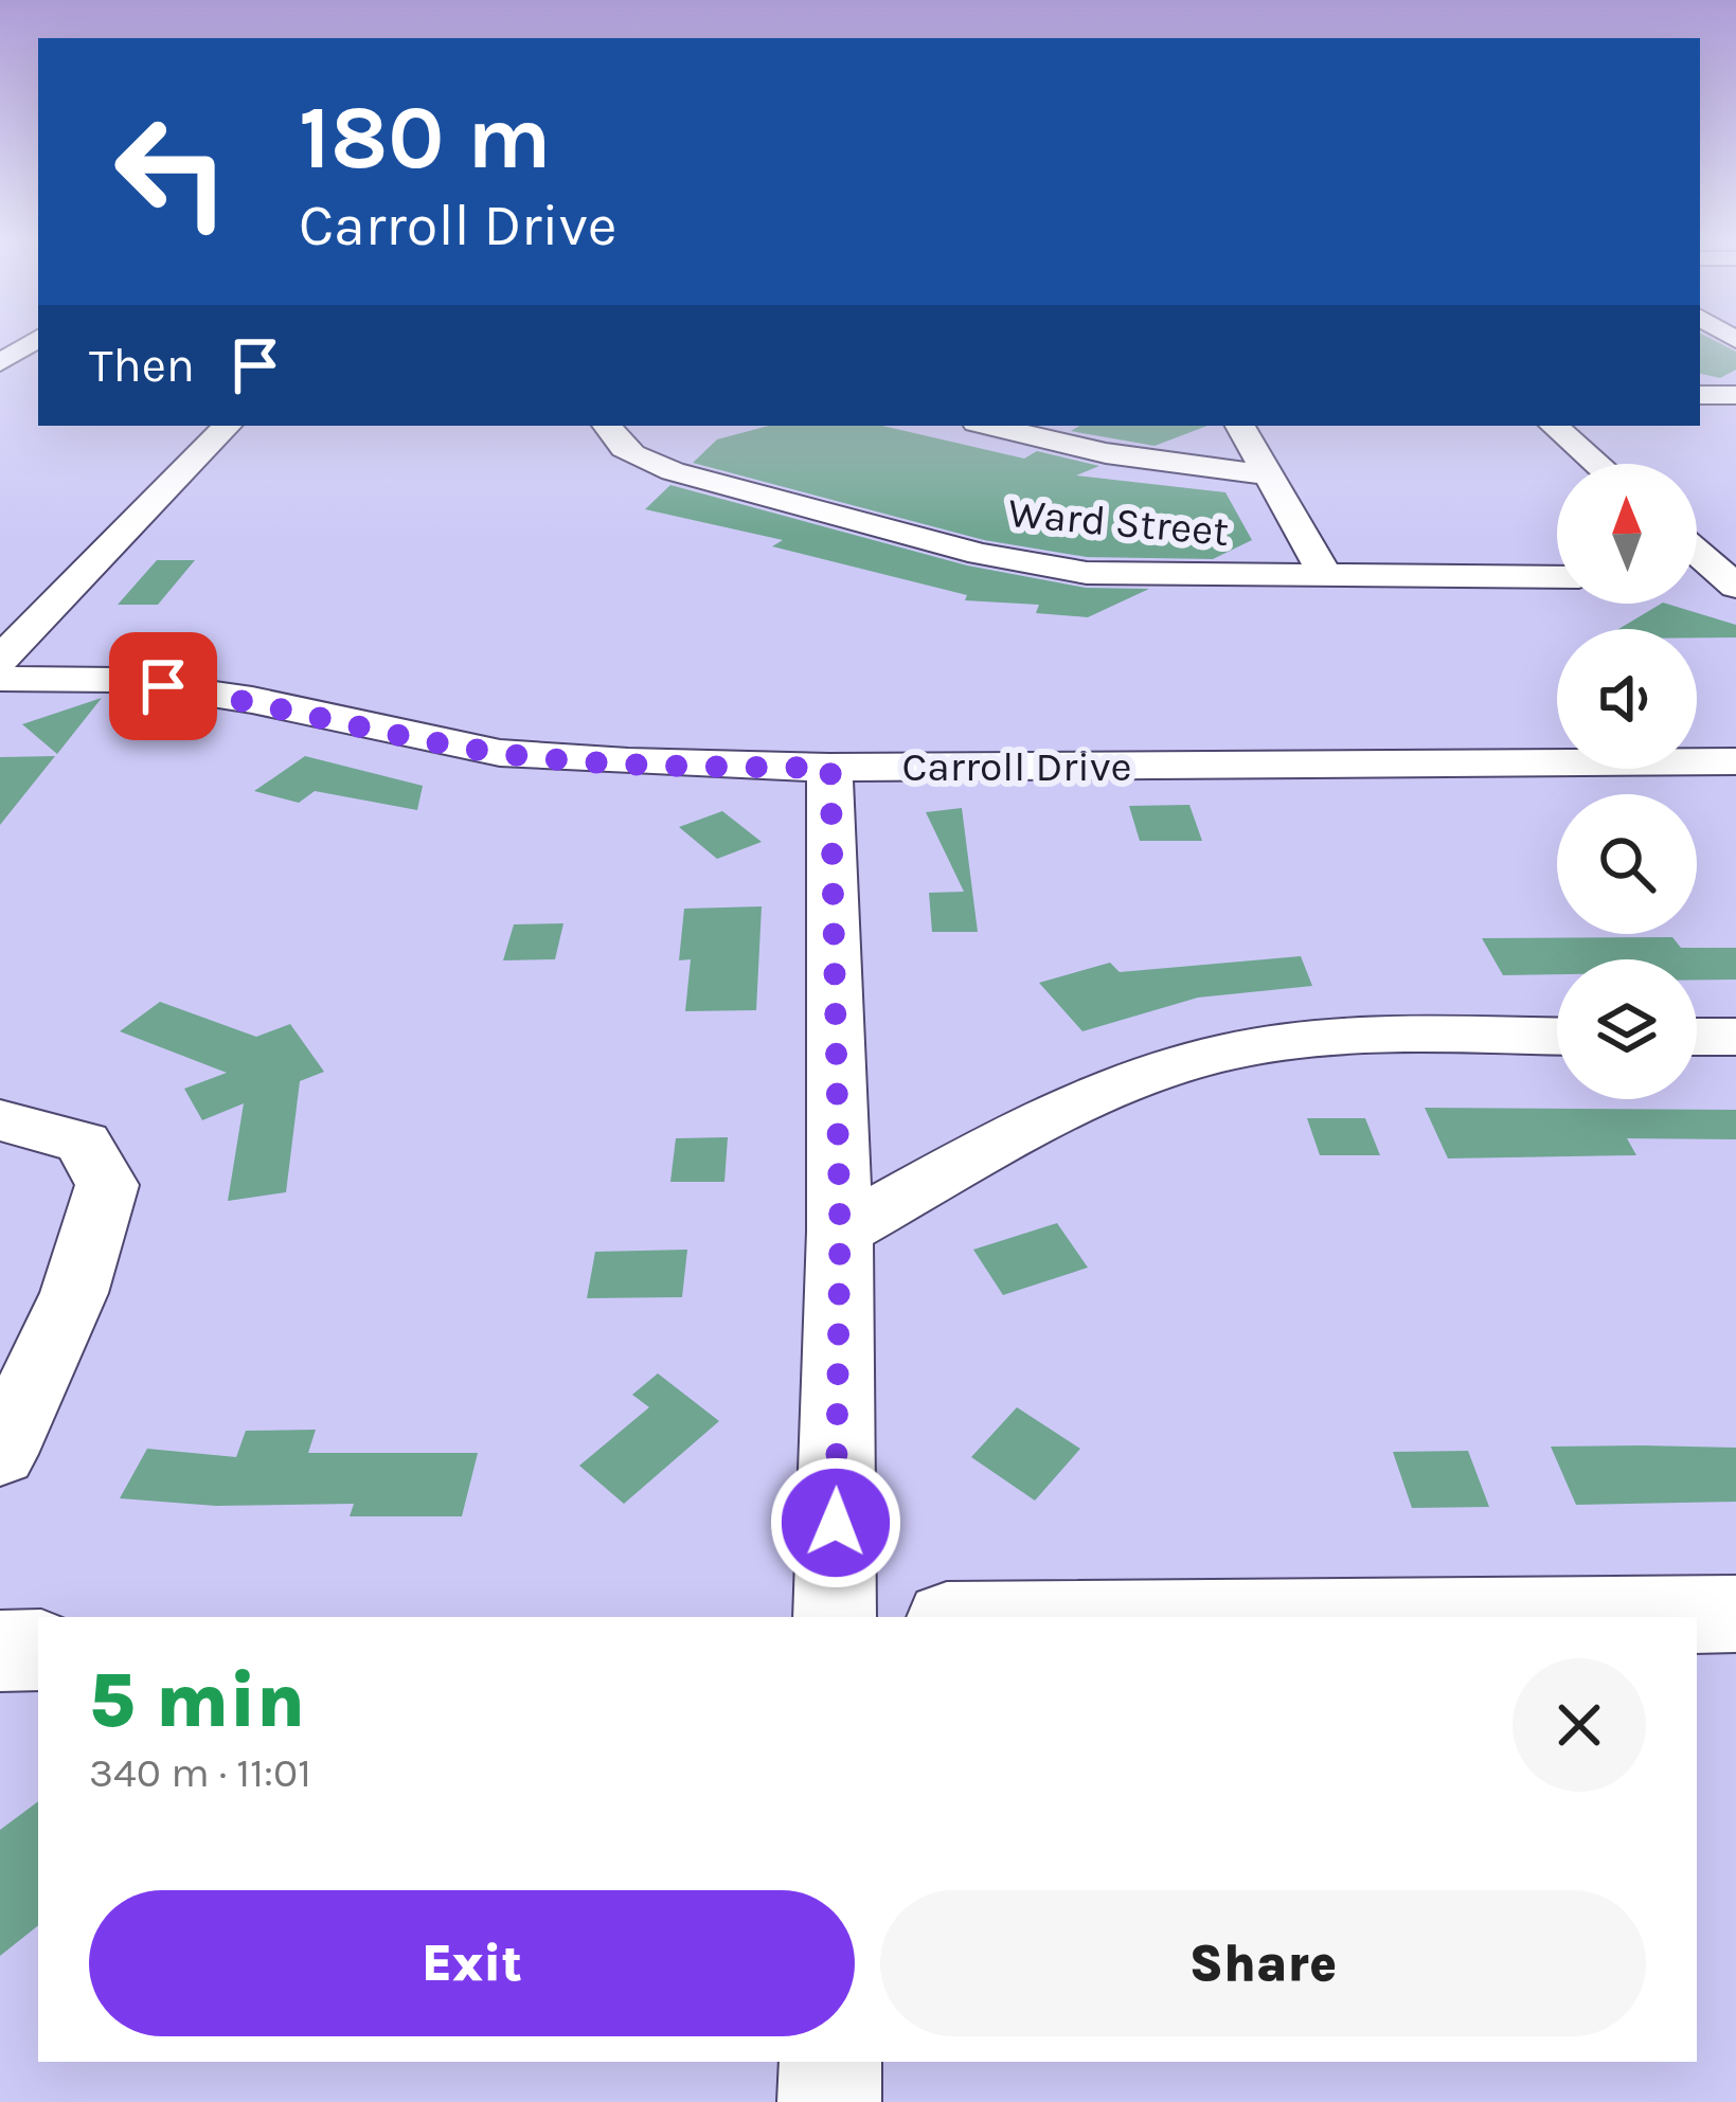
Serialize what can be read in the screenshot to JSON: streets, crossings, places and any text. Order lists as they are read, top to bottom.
{
  "streets": {
    "street": ["Ward Street", "Carroll Drive"]
  },
  "north": "top",
  "page": {
    "turn": ["180 m", "Carroll Drive"],
    "then": "Then",
    "heading": ["5 min", "340 m · 11:01"],
    "buttons": ["Exit", "Share"]
  }
}
